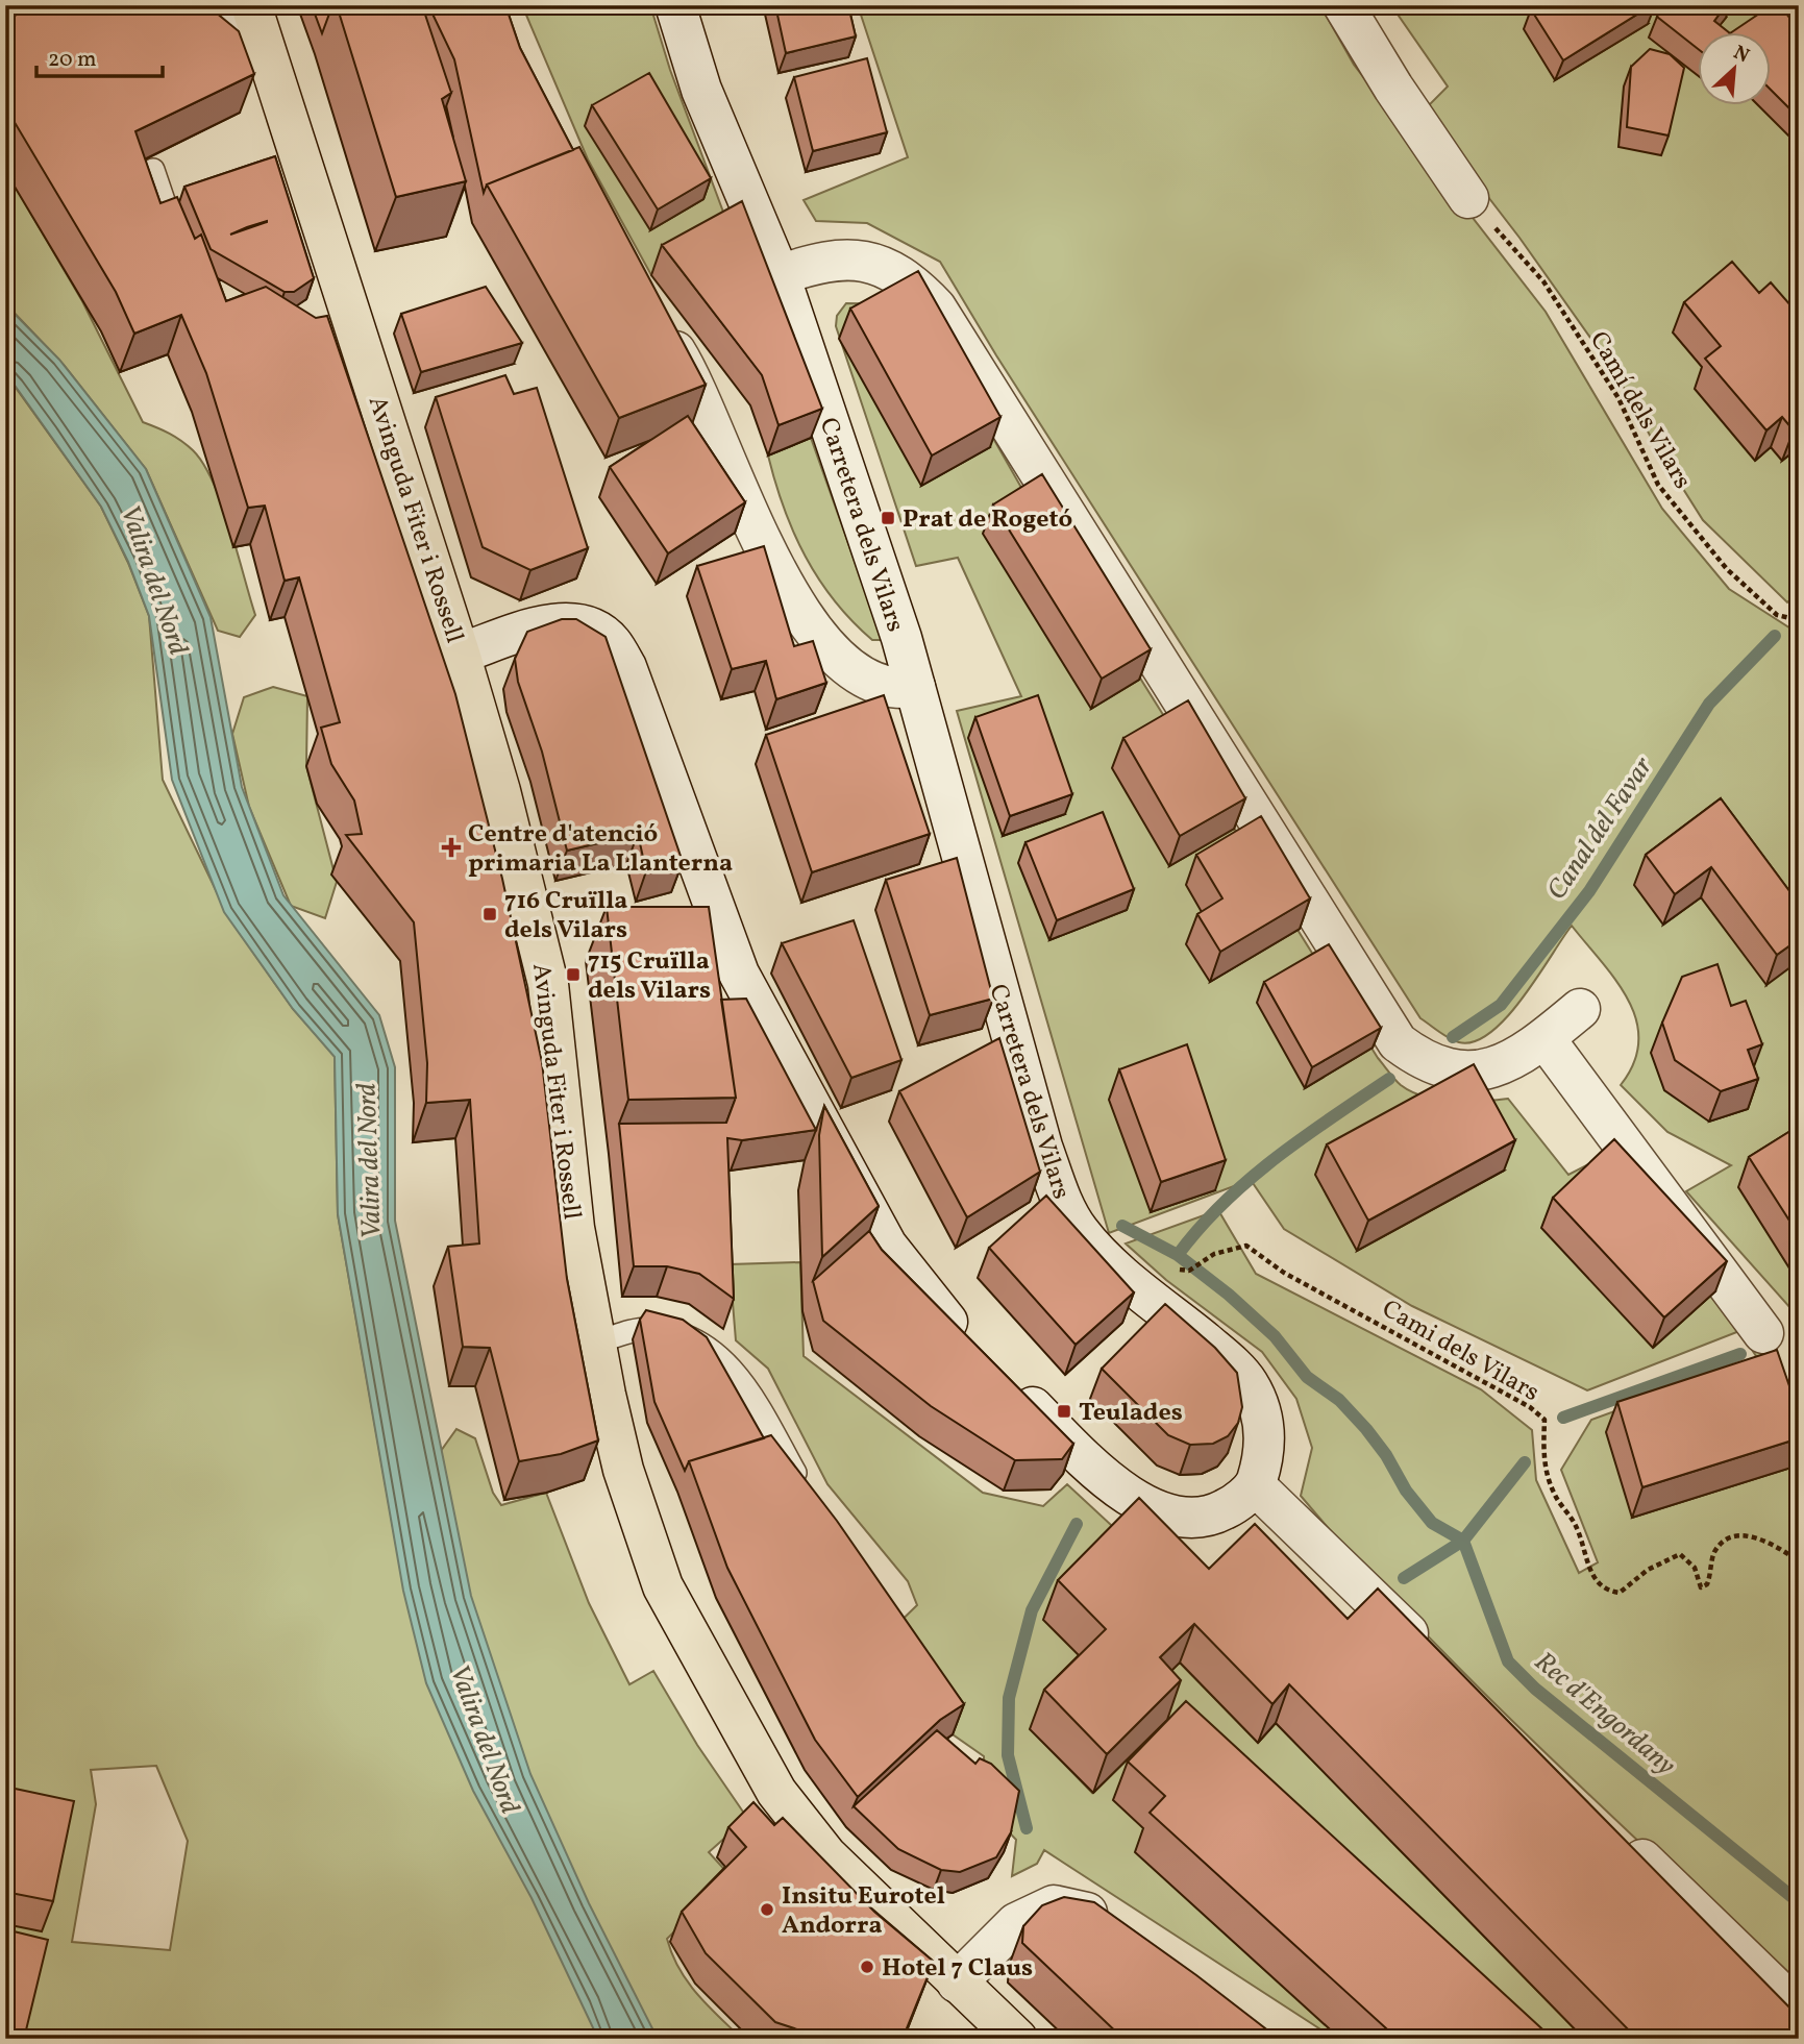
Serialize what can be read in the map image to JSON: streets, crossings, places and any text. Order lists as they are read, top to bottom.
{
  "streets": {
    "main road": ["Avinguda Fiter i Rossell"],
    "street": ["Carretera dels Vilars"],
    "path": ["Camí dels Vilars", "Cami dels Vilars"]
  },
  "water": ["Valira del Nord", "Canal del Favar", "Rec d'Engordany"],
  "places": {
    "transit": [
      "Prat de Rogetó",
      "716 Cruïlla dels Vilars",
      "715 Cruïlla dels Vilars",
      "Teulades"
    ],
    "health": ["Centre d'atenció primaria La Llanterna"],
    "other": ["Insitu Eurotel Andorra", "Hotel 7 Claus"]
  },
  "scale_bar": "20 m",
  "north": "top right"
}
